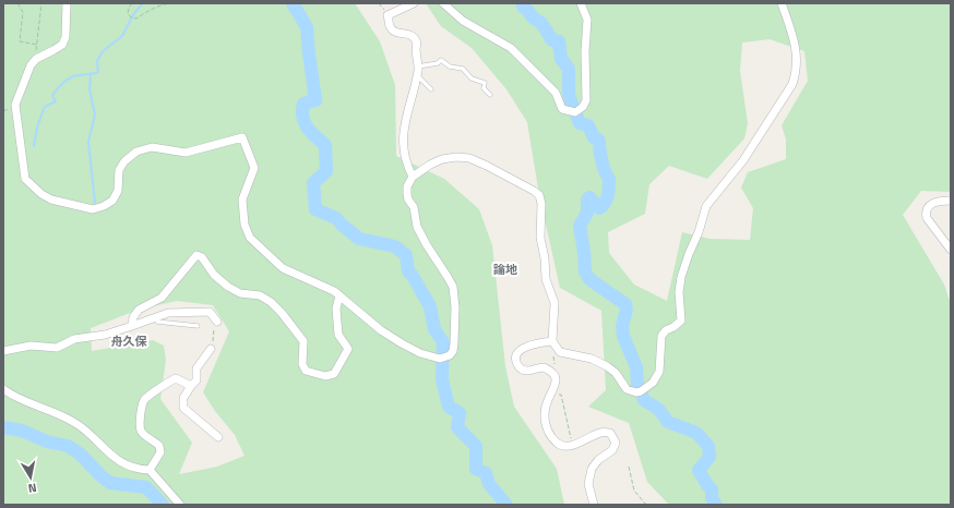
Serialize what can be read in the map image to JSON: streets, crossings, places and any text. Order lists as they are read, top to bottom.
{
  "districts": ["論地", "舟久保"],
  "north": "bottom"
}
